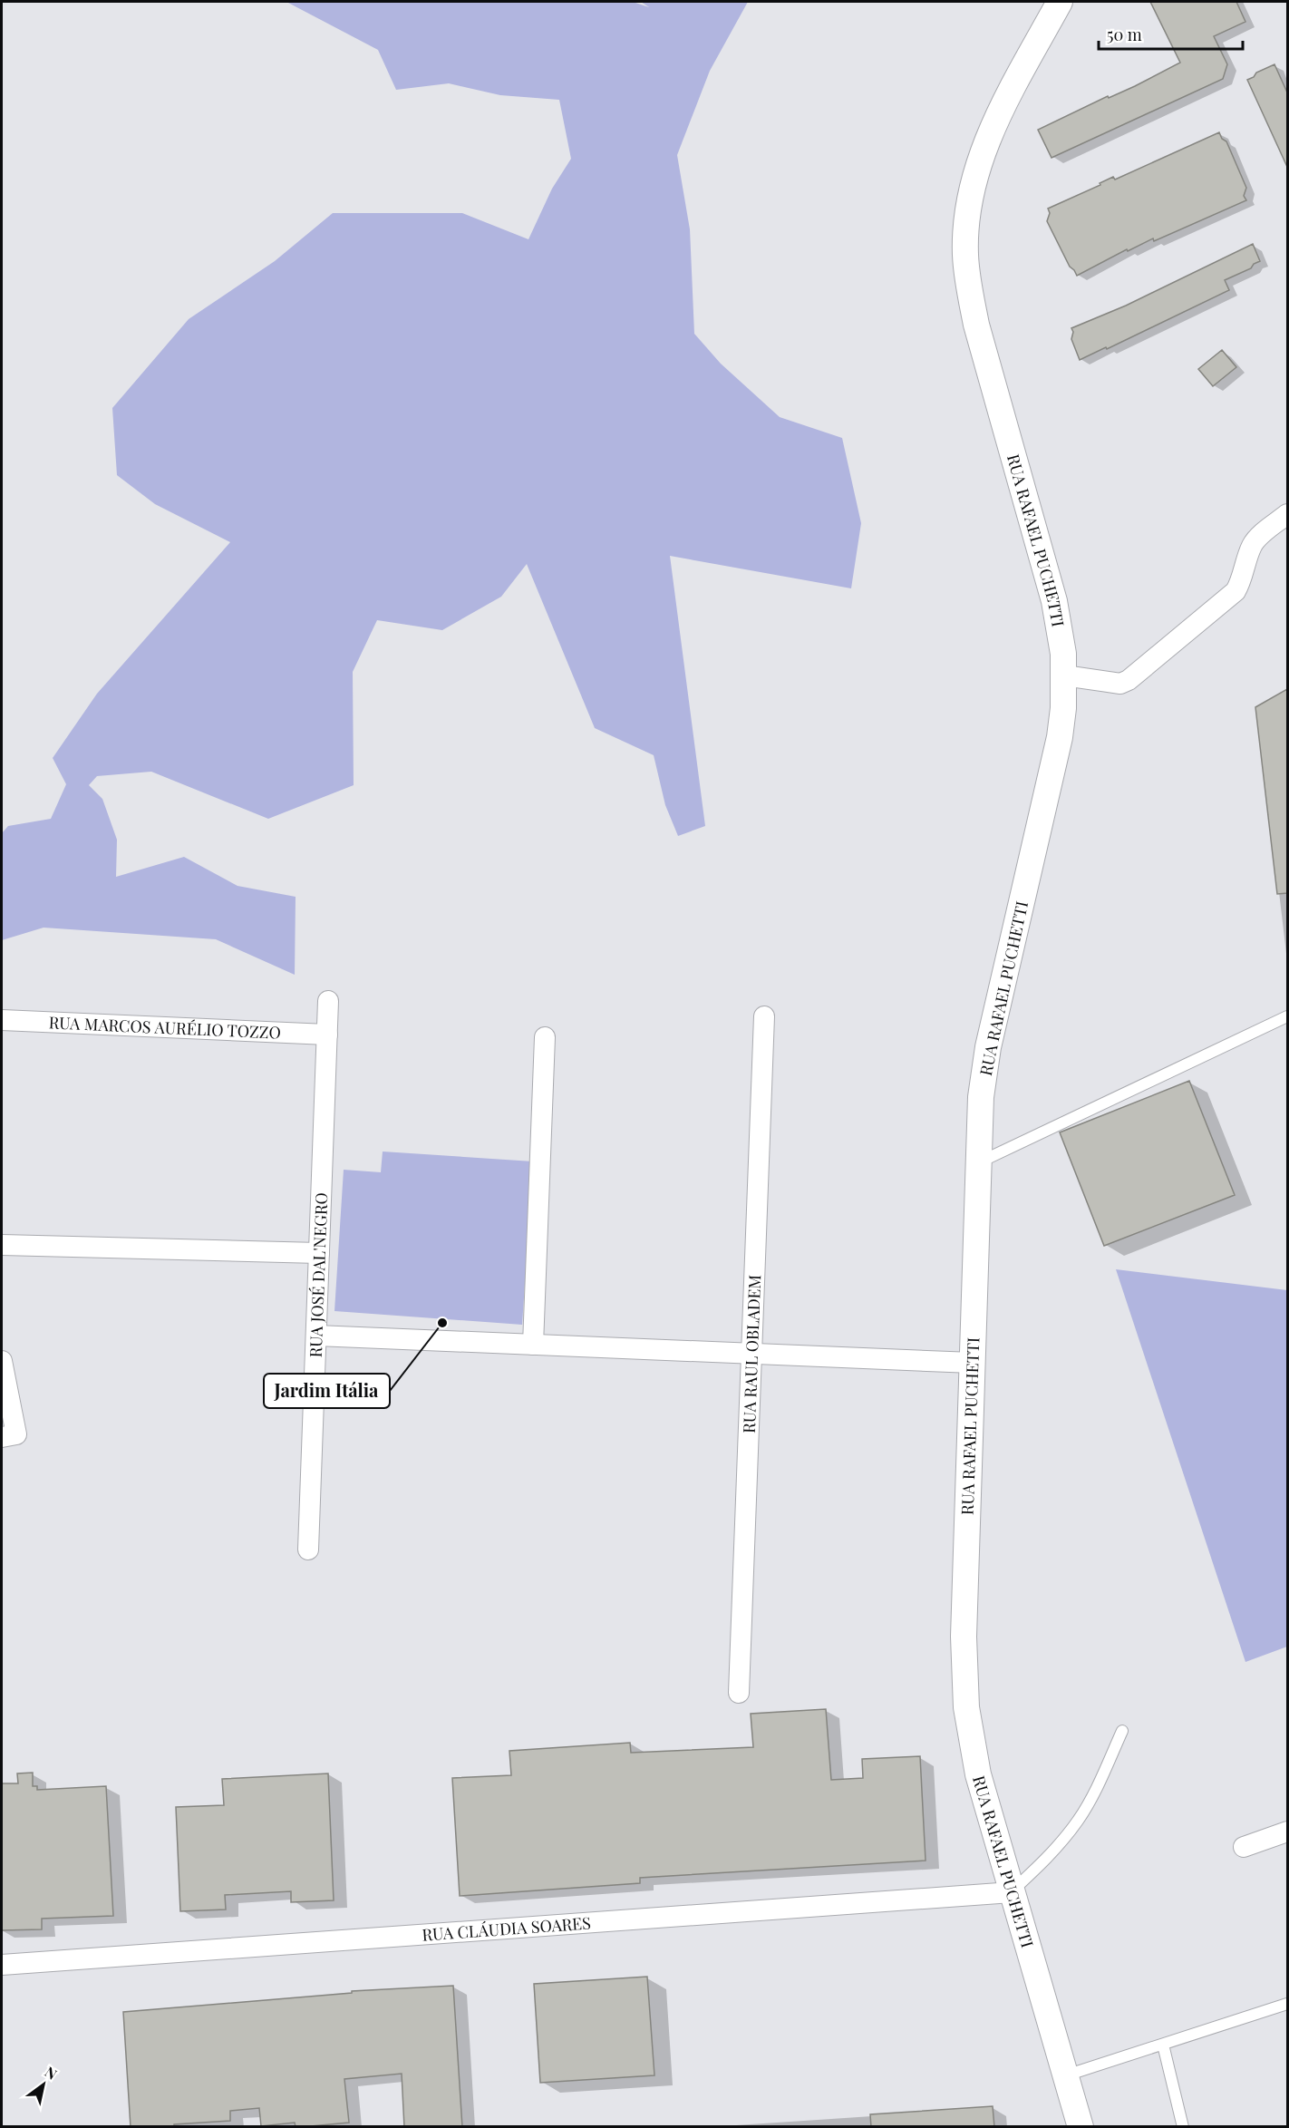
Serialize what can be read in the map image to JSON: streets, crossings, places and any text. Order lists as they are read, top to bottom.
{
  "streets": {
    "street": [
      "RUA RAFAEL PUCHETTI",
      "RUA MARCOS AURÉLIO TOZZO",
      "RUA JOSÉ DAL'NEGRO",
      "RUA RAUL OBLADEM",
      "RUA CLÁUDIA SOARES"
    ]
  },
  "crossings": [
    ["RUA RAFAEL PUCHETTI", "RUA CLÁUDIA SOARES"],
    ["RUA MARCOS AURÉLIO TOZZO", "RUA JOSÉ DAL'NEGRO"]
  ],
  "places": ["Jardim Itália"],
  "scale_bar": "50 m",
  "north": "top right"
}
